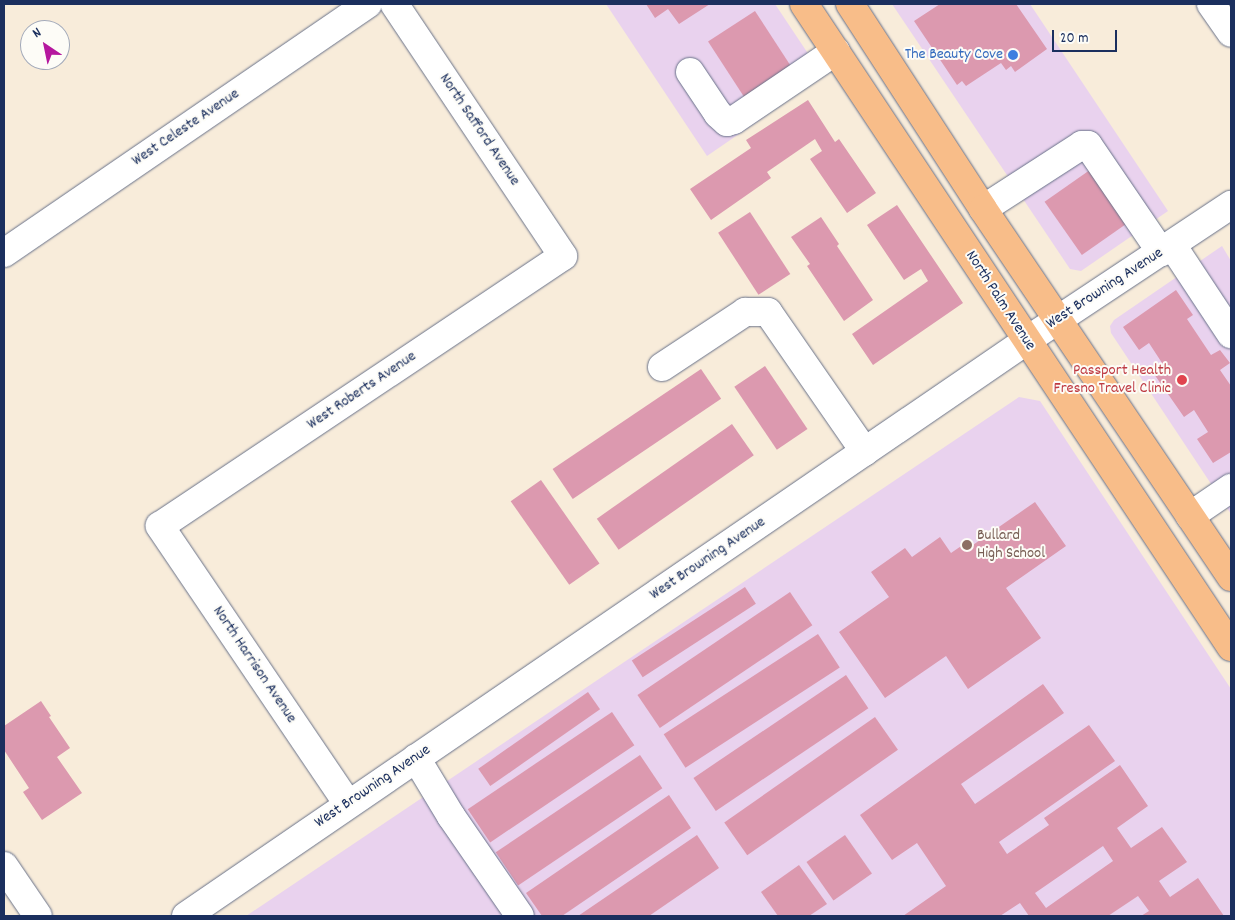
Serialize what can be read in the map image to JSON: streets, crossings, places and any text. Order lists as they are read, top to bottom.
{
  "streets": {
    "main road": ["North Palm Avenue"],
    "street": [
      "West Celeste Avenue",
      "North Safford Avenue",
      "West Browning Avenue",
      "West Roberts Avenue",
      "North Harrison Avenue"
    ]
  },
  "crossings": [
    ["North Safford Avenue", "West Roberts Avenue"],
    ["West Browning Avenue", "North Palm Avenue"],
    ["West Browning Avenue", "North Harrison Avenue"],
    ["West Roberts Avenue", "North Harrison Avenue"]
  ],
  "places": ["The Beauty Cove", "Passport Health Fresno Travel Clinic", "Bullard High School"],
  "scale_bar": "20 m",
  "north": "top left"
}
